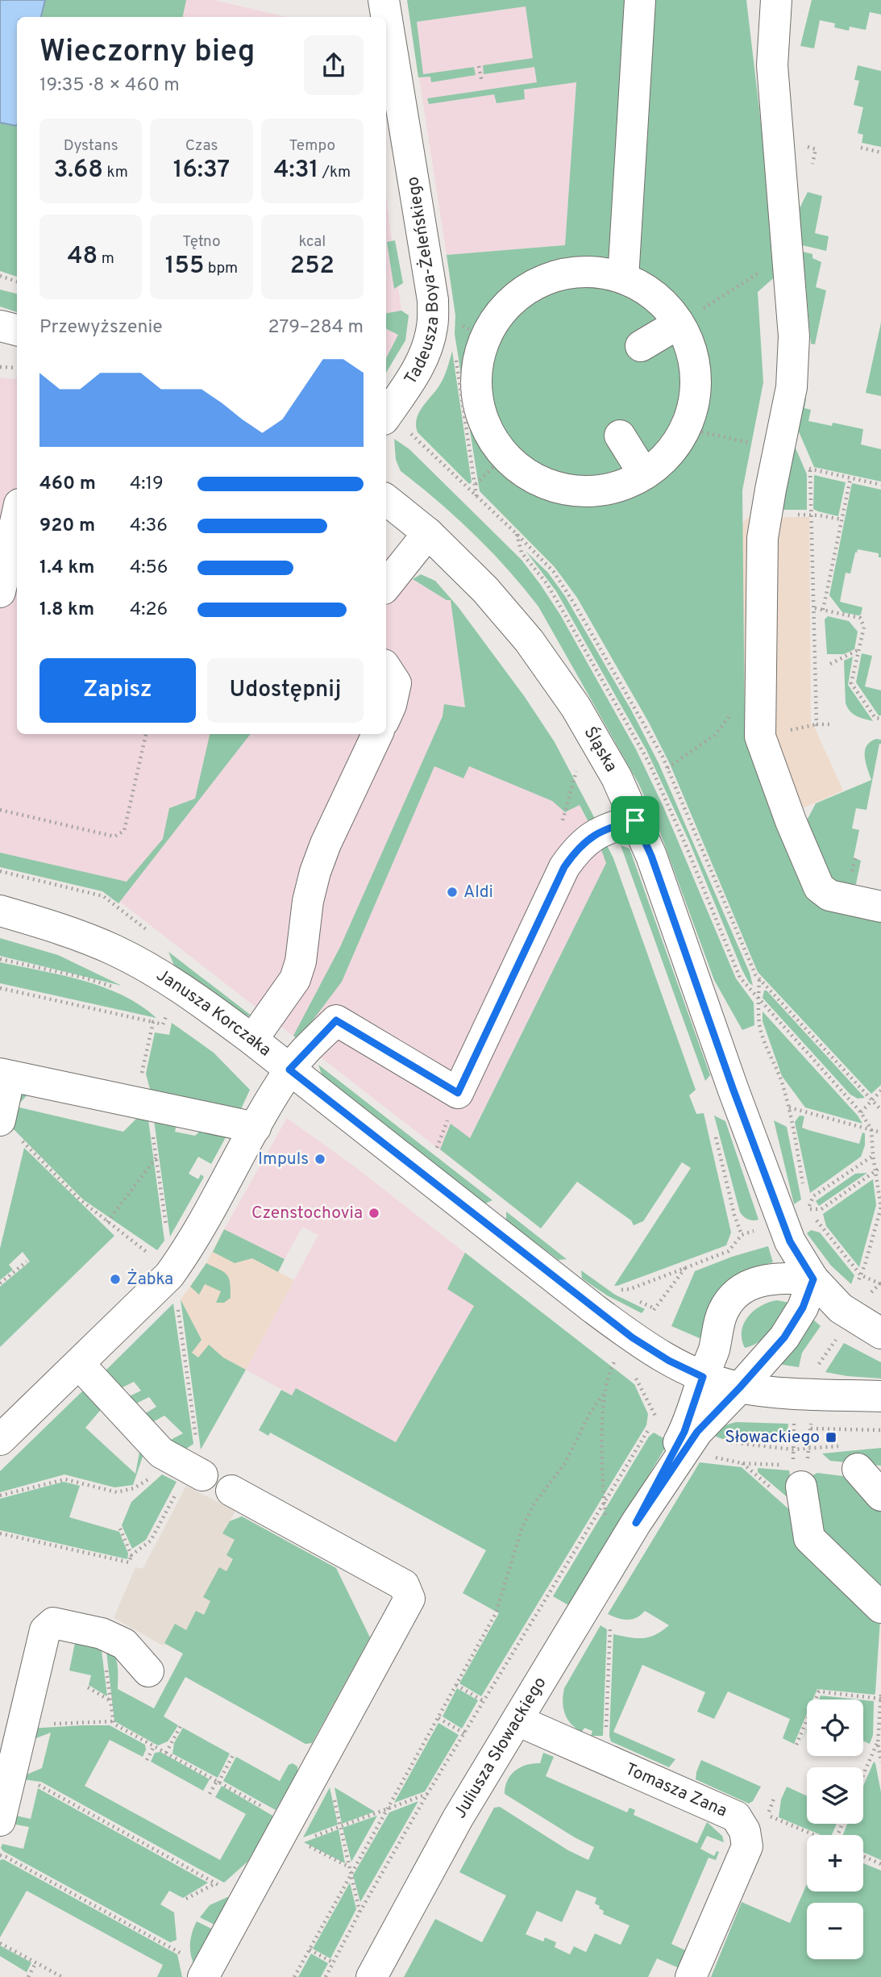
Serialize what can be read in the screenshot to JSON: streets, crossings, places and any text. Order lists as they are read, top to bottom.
{
  "streets": {
    "street": [
      "Tadeusza Boya-Żeleńskiego",
      "Śląska",
      "Janusza Korczaka",
      "Juliusza Słowackiego",
      "Tomasza Zana"
    ]
  },
  "crossings": [
    ["Juliusza Słowackiego", "Tomasza Zana"]
  ],
  "places": {
    "other": [
      "Aldi",
      "Impuls",
      "Czenstochovia",
      "Żabka"
    ],
    "transit": ["Słowackiego"]
  },
  "page": {
    "heading": ["Wieczorny bieg", "19:35 · 8 × 460 m"],
    "stats": [
      ["Dystans", "3.68 km"],
      ["Czas", "16:37"],
      ["Tempo", "4:31 /km"],
      ["48 m"],
      ["Tętno", "155 bpm"],
      ["kcal", "252"]
    ],
    "chart": ["Przewyższenie", "279–284 m"],
    "list": [
      {
        "name": "460 m",
        "note": "4:19"
      },
      {
        "name": "920 m",
        "note": "4:36"
      },
      {
        "name": "1.4 km",
        "note": "4:56"
      },
      {
        "name": "1.8 km",
        "note": "4:26"
      }
    ],
    "buttons": ["Zapisz", "Udostępnij"],
    "map_buttons": ["+", "−"]
  }
}
